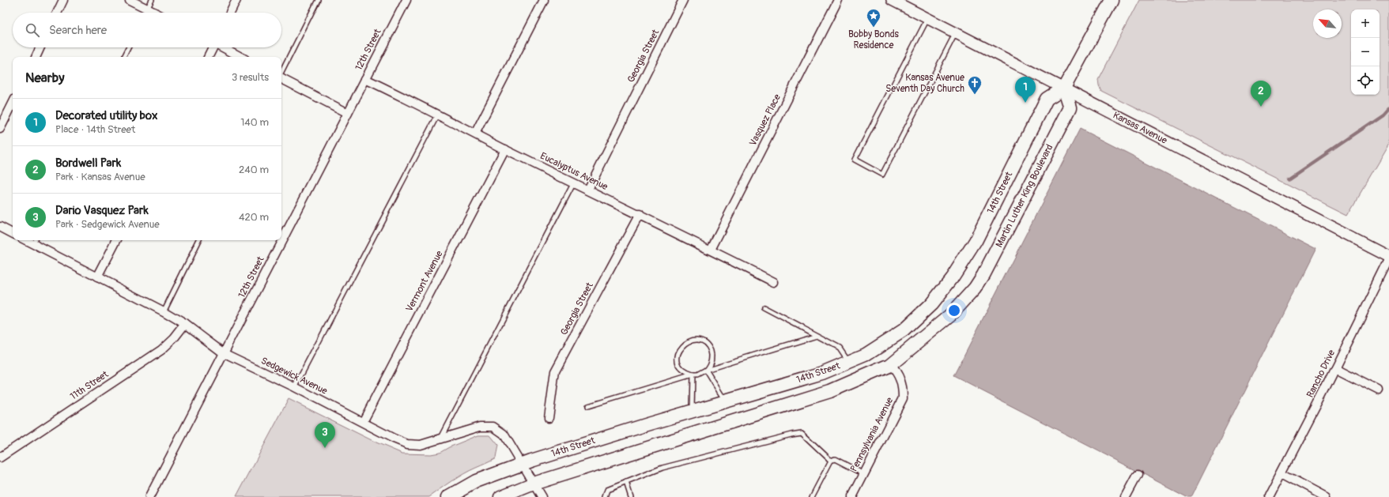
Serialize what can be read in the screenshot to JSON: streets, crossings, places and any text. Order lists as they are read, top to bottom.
{
  "streets": {
    "main road": ["14th Street", "Martin Luther King Boulevard"],
    "street": [
      "12th Street",
      "Georgia Street",
      "Vasquez Place",
      "Kansas Avenue",
      "Eucalyptus Avenue",
      "Vermont Avenue",
      "Rancho Drive",
      "Sedgewick Avenue",
      "11th Street",
      "Pennsylvania Avenue"
    ]
  },
  "crossings": [
    ["12th Street", "Eucalyptus Avenue"],
    ["12th Street", "Sedgewick Avenue"],
    ["Georgia Street", "Eucalyptus Avenue"],
    ["Vasquez Place", "Eucalyptus Avenue"],
    ["Kansas Avenue", "14th Street"],
    ["Kansas Avenue", "Martin Luther King Boulevard"],
    ["Eucalyptus Avenue", "Vermont Avenue"],
    ["14th Street", "Martin Luther King Boulevard"],
    ["14th Street", "Sedgewick Avenue"],
    ["14th Street", "Pennsylvania Avenue"],
    ["Martin Luther King Boulevard", "Pennsylvania Avenue"],
    ["Vermont Avenue", "Sedgewick Avenue"],
    ["Sedgewick Avenue", "11th Street"]
  ],
  "places": {
    "place": ["Bobby Bonds Residence"],
    "church": ["Kansas Avenue Seventh Day Church"]
  },
  "north": "top left",
  "page": {
    "map_buttons": ["+", "−"],
    "search": "Search here",
    "heading": ["Nearby", "3 results"],
    "pins": ["1", "2", "3"],
    "list": [
      {
        "mark": "1",
        "name": "Decorated utility box",
        "note": "Place · 14th Street",
        "value": "140 m"
      },
      {
        "mark": "2",
        "name": "Bordwell Park",
        "note": "Park · Kansas Avenue",
        "value": "240 m"
      },
      {
        "mark": "3",
        "name": "Dario Vasquez Park",
        "note": "Park · Sedgewick Avenue",
        "value": "420 m"
      }
    ]
  }
}
